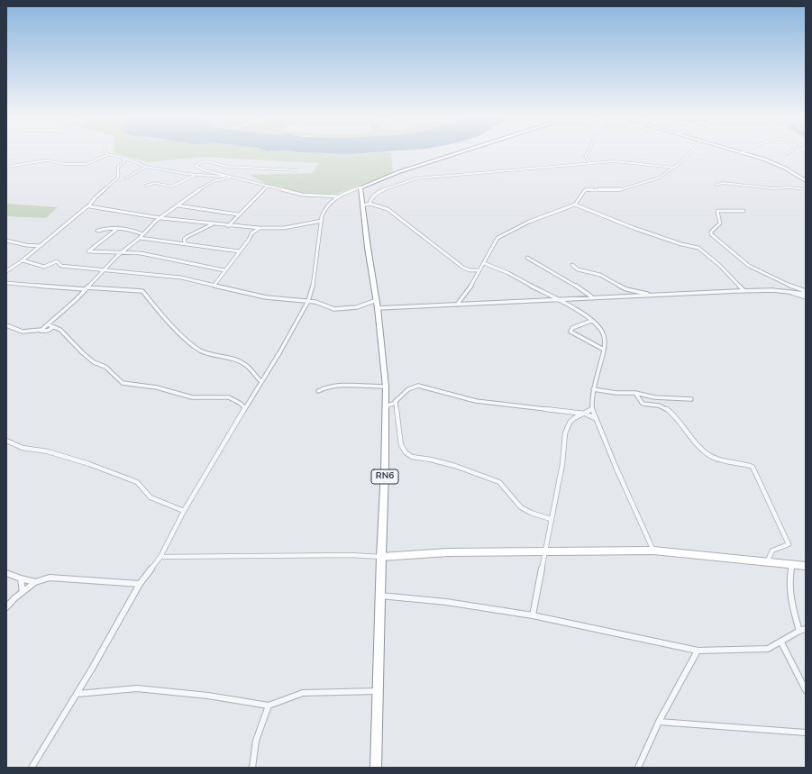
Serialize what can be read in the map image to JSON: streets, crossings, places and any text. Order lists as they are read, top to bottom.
{
  "streets": {
    "highway": ["RN6"]
  }
}
